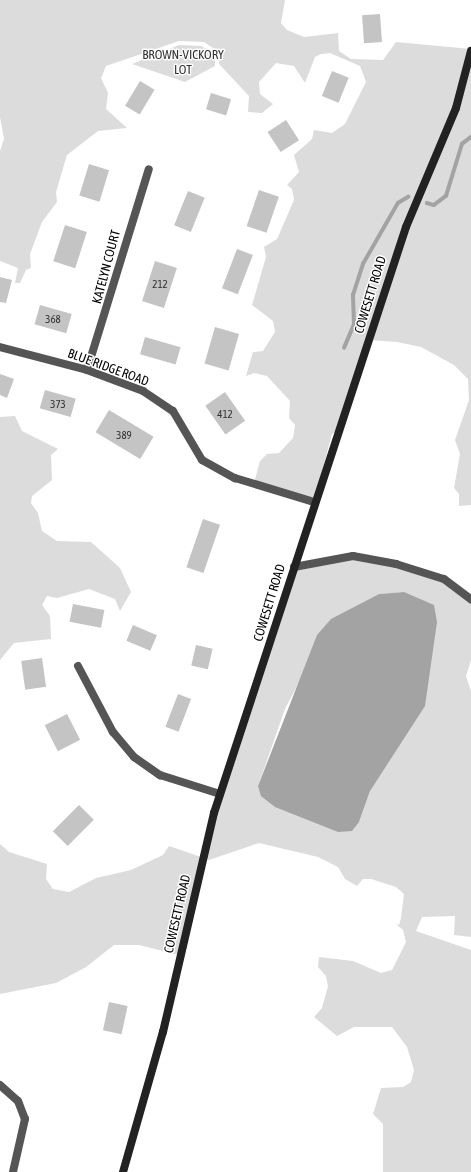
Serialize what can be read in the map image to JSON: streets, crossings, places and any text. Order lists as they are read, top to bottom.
{
  "streets": {
    "main road": ["COWESETT ROAD"],
    "street": ["KATELYN COURT", "BLUE RIDGE ROAD"]
  },
  "crossings": [
    ["KATELYN COURT", "BLUE RIDGE ROAD"],
    ["COWESETT ROAD", "BLUE RIDGE ROAD"]
  ],
  "parks": ["BROWN-VICKORY LOT"],
  "house_numbers": [
    "212",
    "368",
    "373",
    "412",
    "389"
  ]
}
